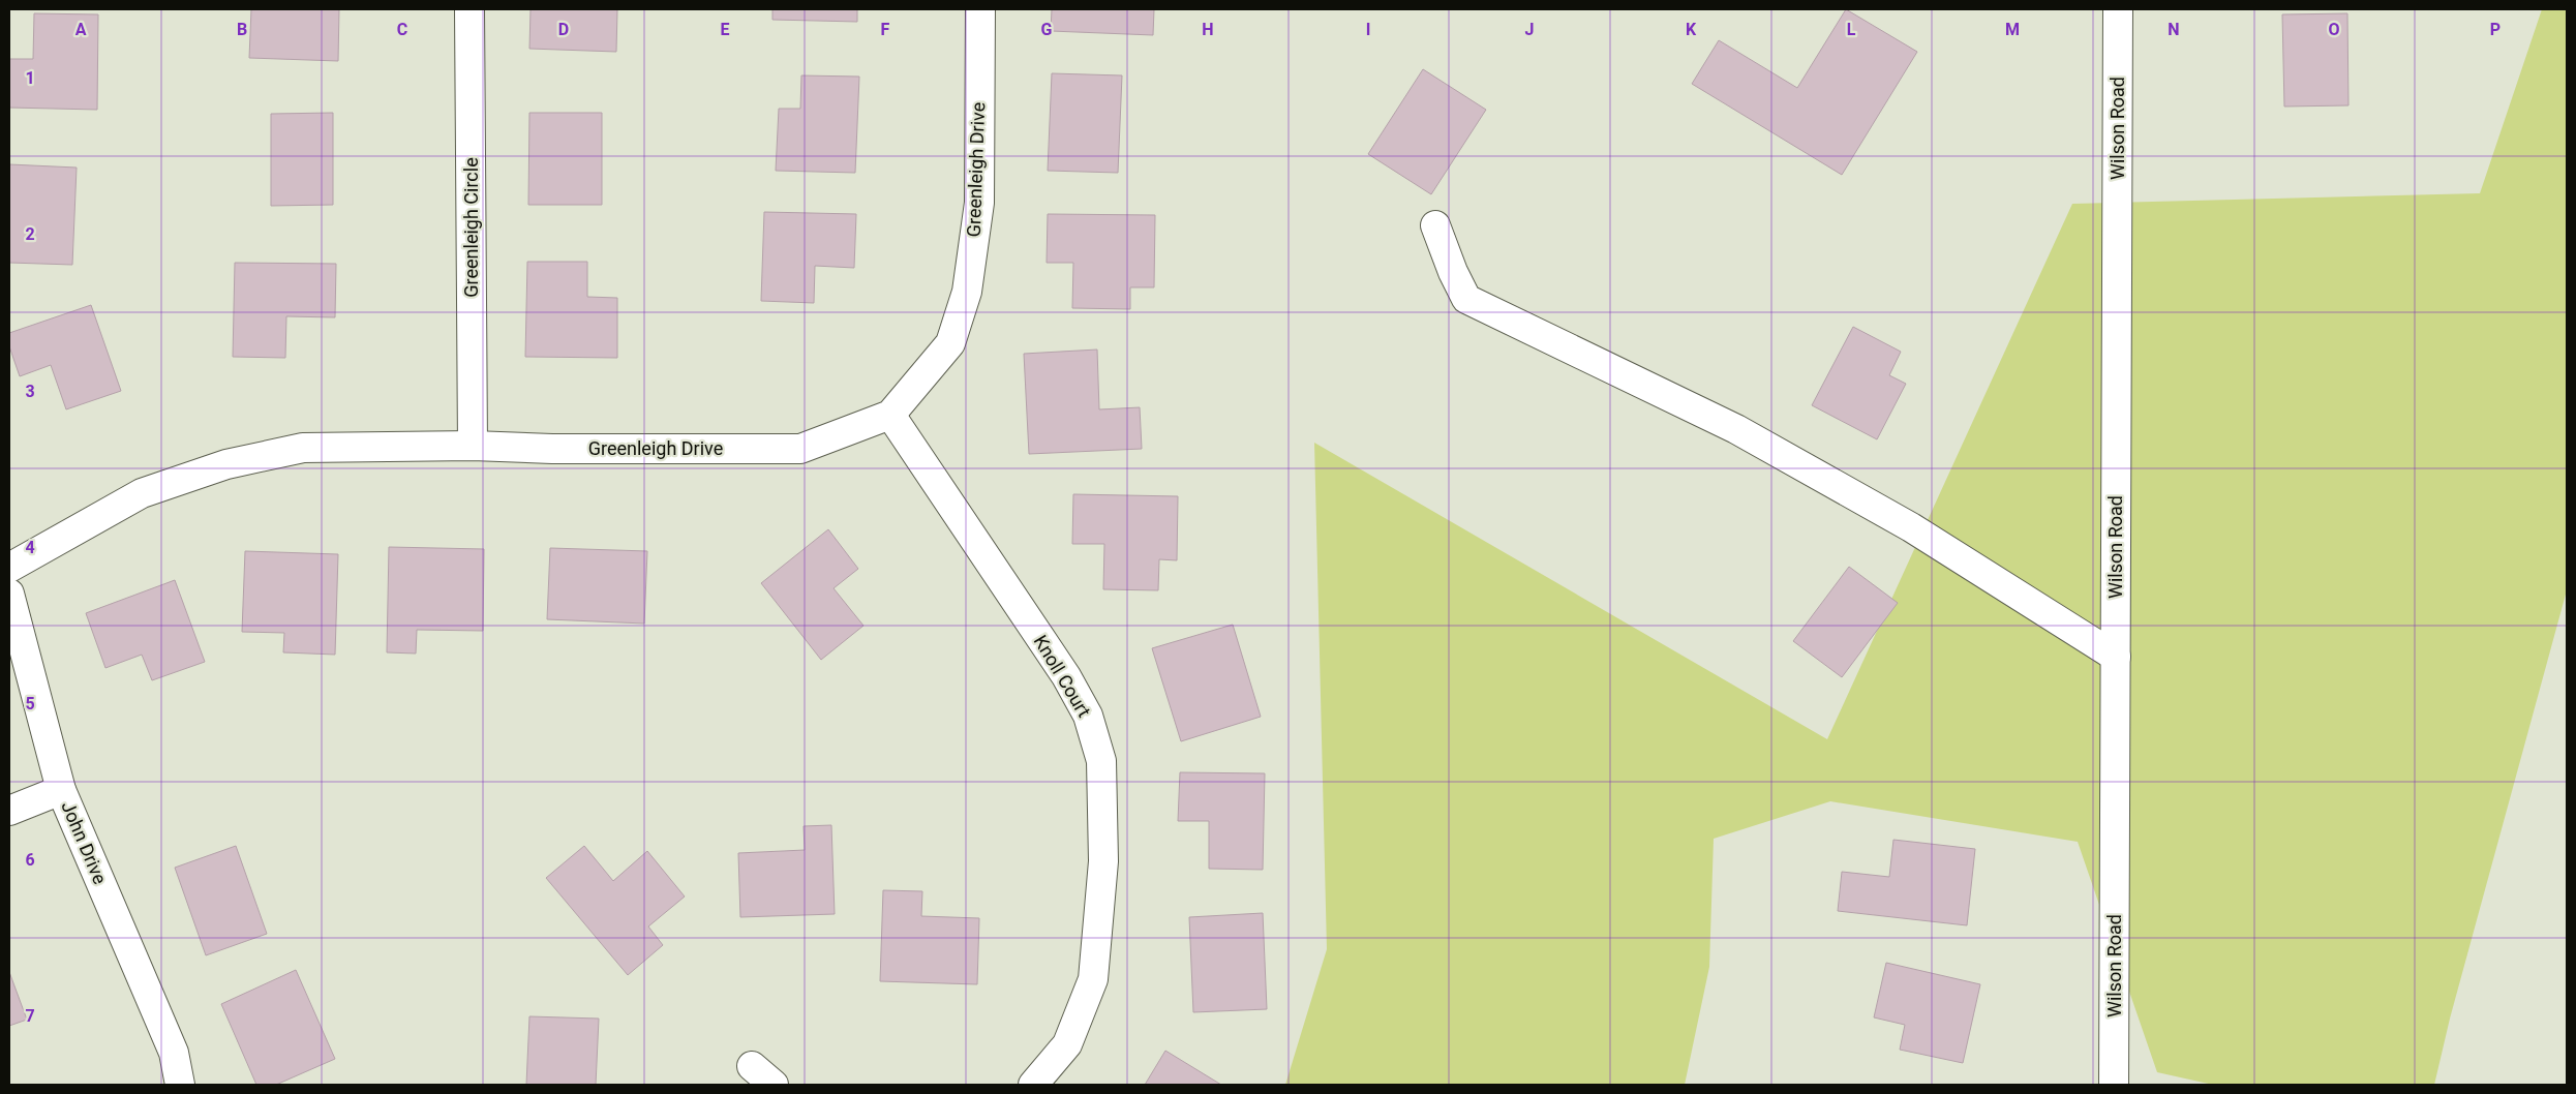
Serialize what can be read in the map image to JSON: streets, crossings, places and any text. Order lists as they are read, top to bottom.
{
  "streets": {
    "street": [
      "Wilson Road",
      "Greenleigh Drive",
      "Greenleigh Circle",
      "Knoll Court",
      "John Drive"
    ]
  },
  "crossings": [
    ["Greenleigh Drive", "Greenleigh Circle"],
    ["Greenleigh Drive", "Knoll Court"]
  ],
  "grid": {
    "columns": [
      "A",
      "B",
      "C",
      "D",
      "E",
      "F",
      "G",
      "H",
      "I",
      "J",
      "K",
      "L",
      "M",
      "N",
      "O",
      "P"
    ],
    "rows": [
      "1",
      "2",
      "3",
      "4",
      "5",
      "6",
      "7"
    ]
  }
}
